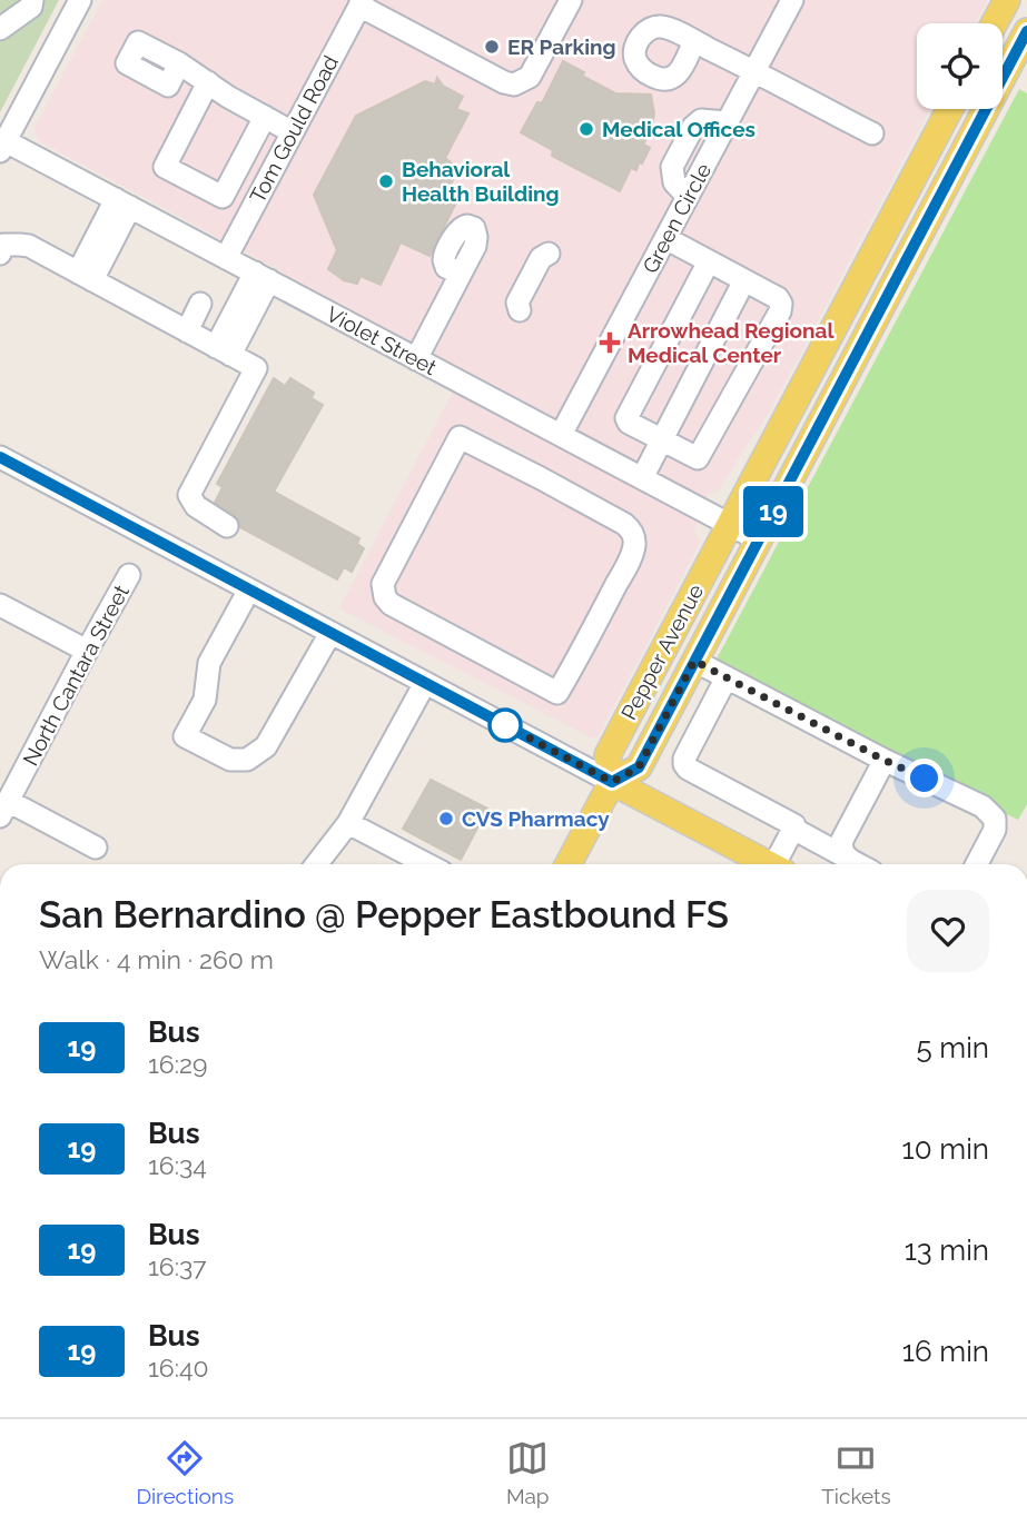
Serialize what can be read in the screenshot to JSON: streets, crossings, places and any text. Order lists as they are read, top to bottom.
{
  "streets": {
    "main road": ["Pepper Avenue"],
    "street": [
      "Tom Gould Road",
      "Green Circle",
      "Violet Street",
      "North Cantara Street"
    ]
  },
  "crossings": [
    ["Tom Gould Road", "Violet Street"],
    ["Green Circle", "Violet Street"],
    ["Violet Street", "Pepper Avenue"]
  ],
  "places": {
    "other": [
      "ER Parking",
      "Medical Offices",
      "Behavioral Health Building",
      "CVS Pharmacy"
    ],
    "health": ["Arrowhead Regional Medical Center"]
  },
  "lines": ["bus line 19"],
  "page": {
    "on_map": "19",
    "heading": ["San Bernardino @ Pepper Eastbound FS", "Walk · 4 min · 260 m"],
    "list": [
      {
        "mark": "19",
        "name": "Bus",
        "note": "16:29",
        "value": "5 min"
      },
      {
        "mark": "19",
        "name": "Bus",
        "note": "16:34",
        "value": "10 min"
      },
      {
        "mark": "19",
        "name": "Bus",
        "note": "16:37",
        "value": "13 min"
      },
      {
        "mark": "19",
        "name": "Bus",
        "note": "16:40",
        "value": "16 min"
      }
    ],
    "tabs": ["Directions", "Map", "Tickets"]
  }
}
